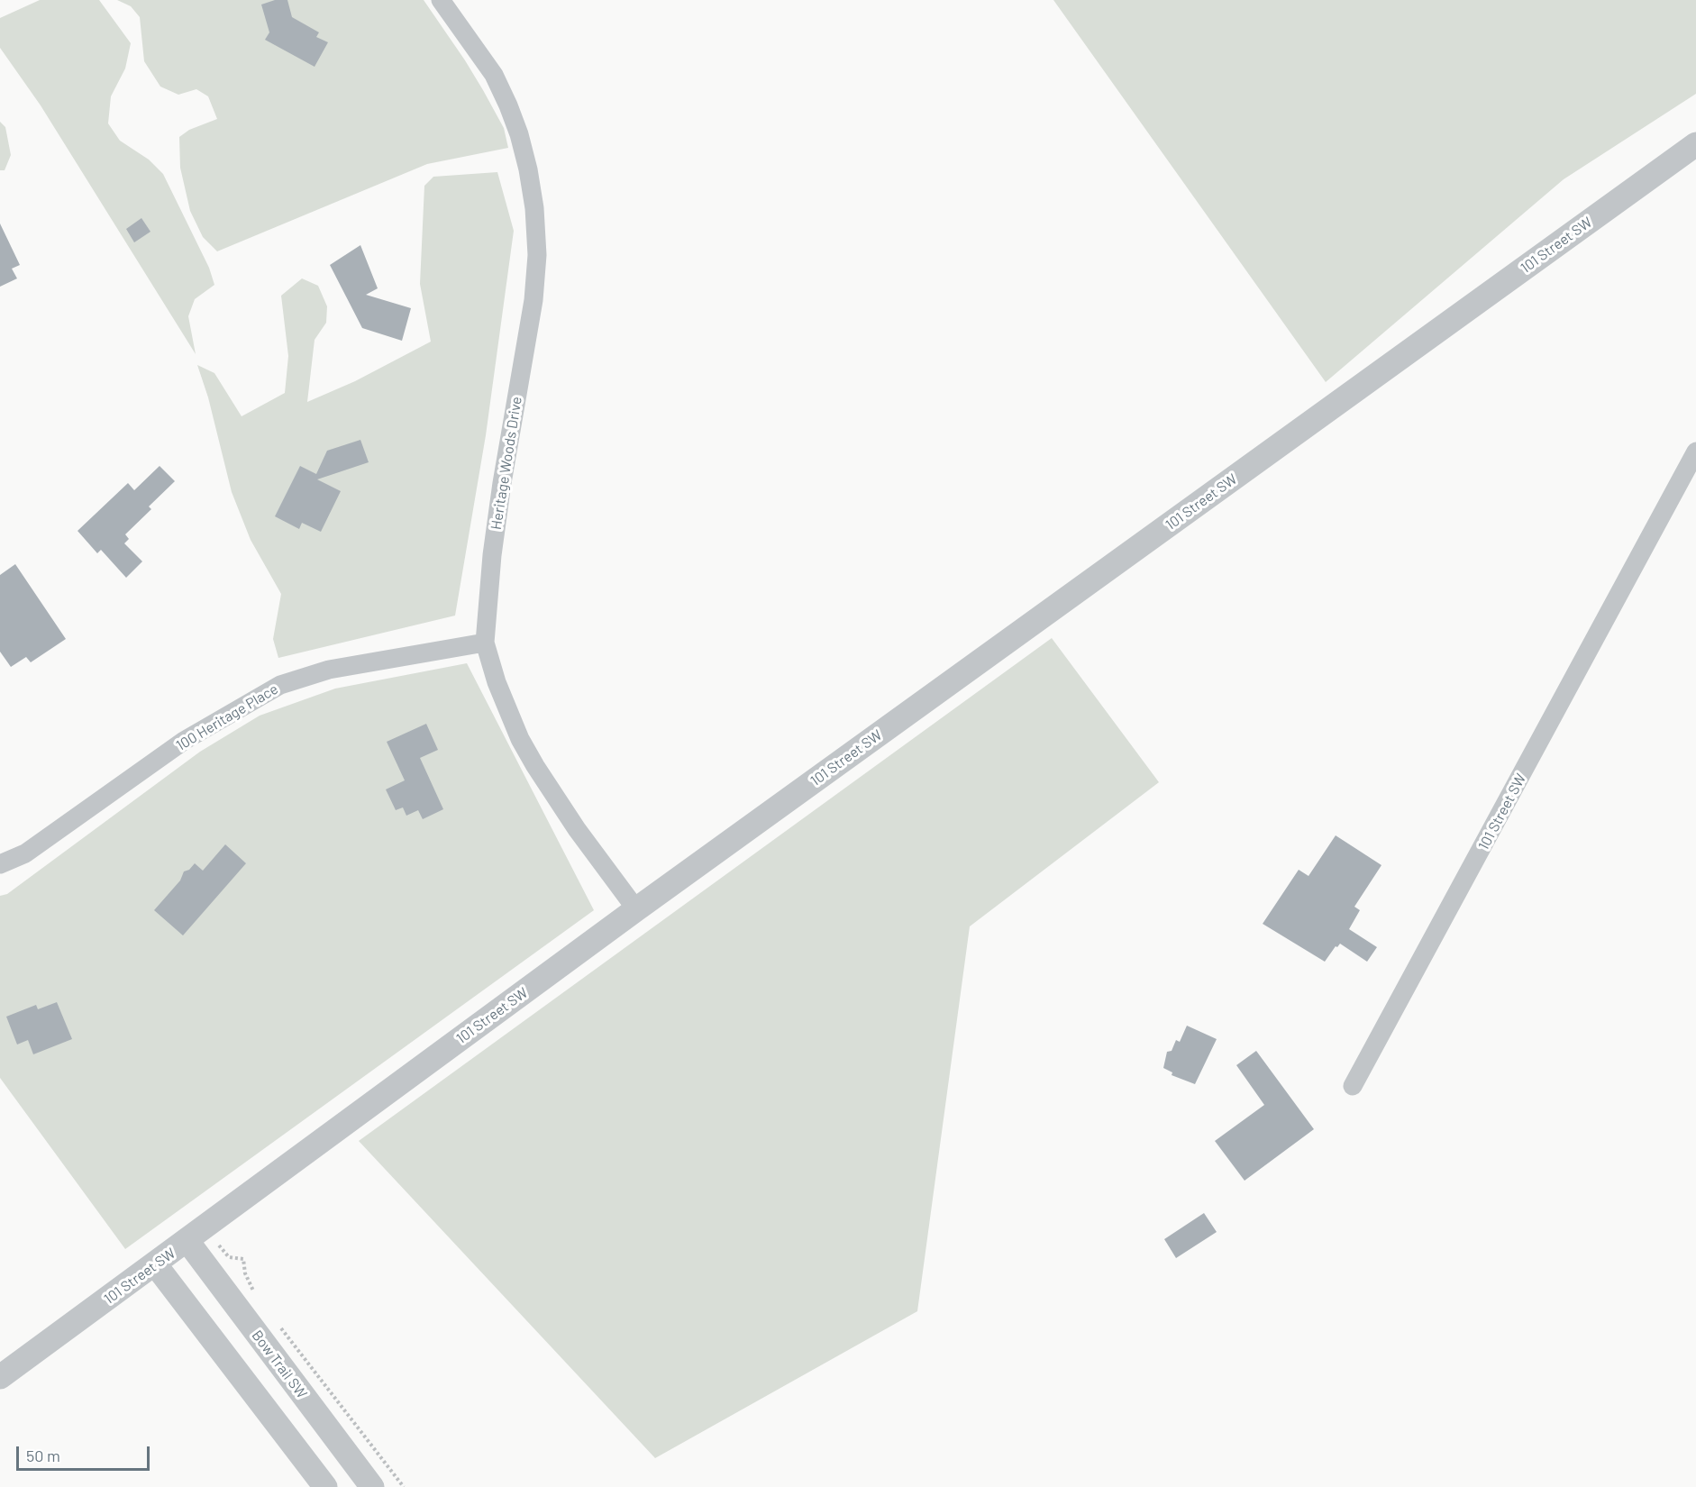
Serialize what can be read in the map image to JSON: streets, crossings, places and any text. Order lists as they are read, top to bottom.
{
  "streets": {
    "street": [
      "101 Street SW",
      "Heritage Woods Drive",
      "100 Heritage Place",
      "Bow Trail SW"
    ]
  },
  "crossings": [
    ["101 Street SW", "Heritage Woods Drive"],
    ["101 Street SW", "Bow Trail SW"],
    ["Heritage Woods Drive", "100 Heritage Place"]
  ],
  "scale_bar": "50 m"
}
